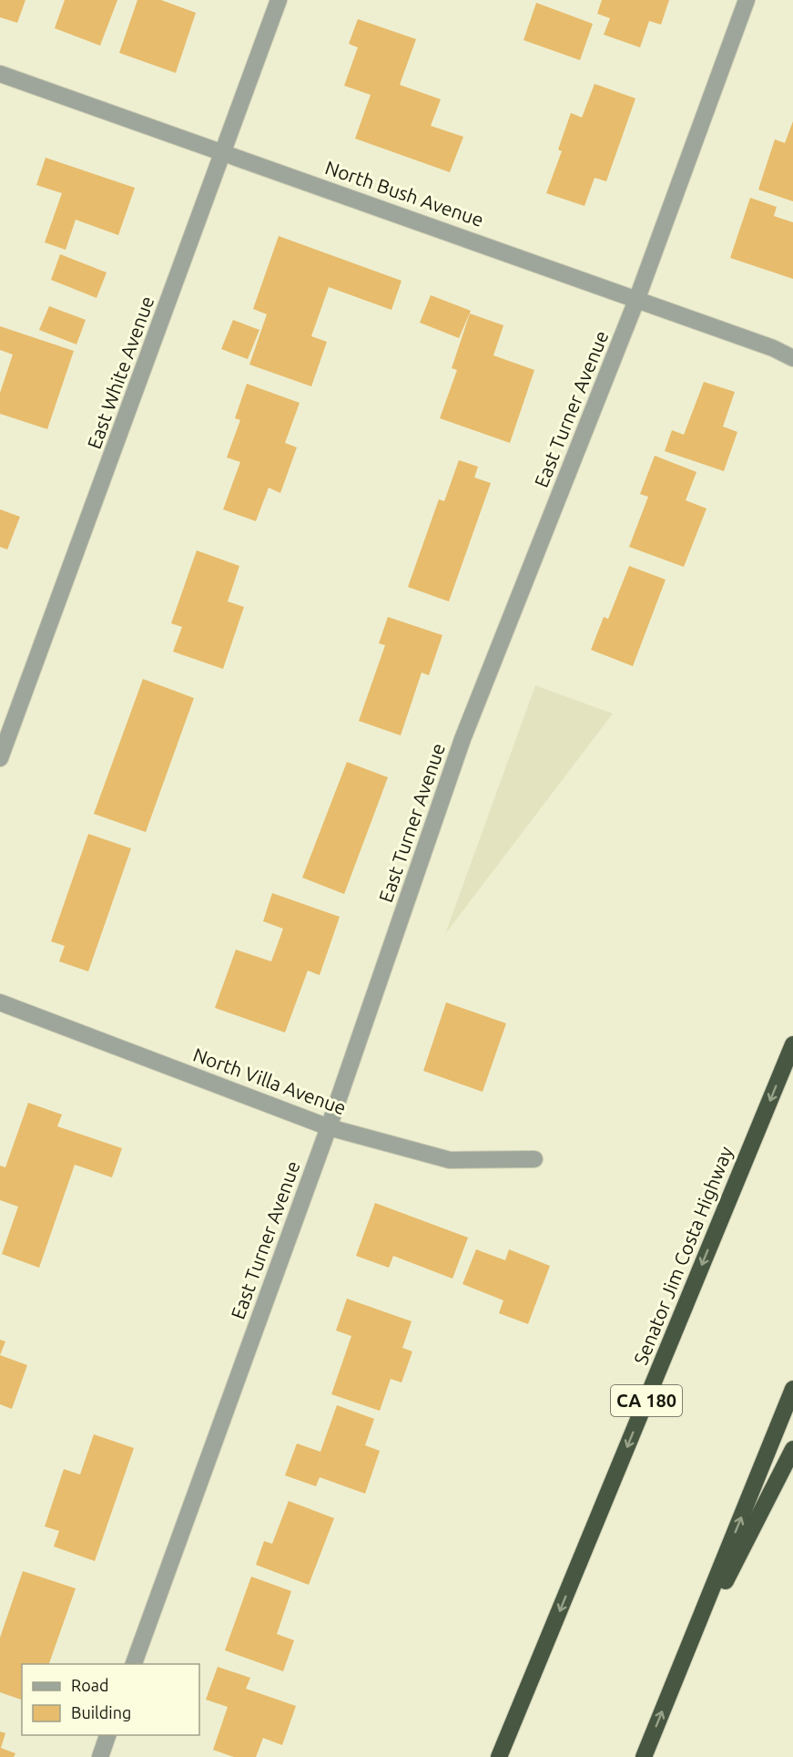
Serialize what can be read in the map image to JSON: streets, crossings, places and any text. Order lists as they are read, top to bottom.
{
  "streets": {
    "highway": ["Senator Jim Costa Highway", "CA 180"],
    "street": [
      "North Bush Avenue",
      "East White Avenue",
      "East Turner Avenue",
      "North Villa Avenue"
    ]
  },
  "crossings": [
    ["North Bush Avenue", "East White Avenue"],
    ["North Bush Avenue", "East Turner Avenue"],
    ["East Turner Avenue", "North Villa Avenue"]
  ],
  "legend": ["Road", "Building"]
}
